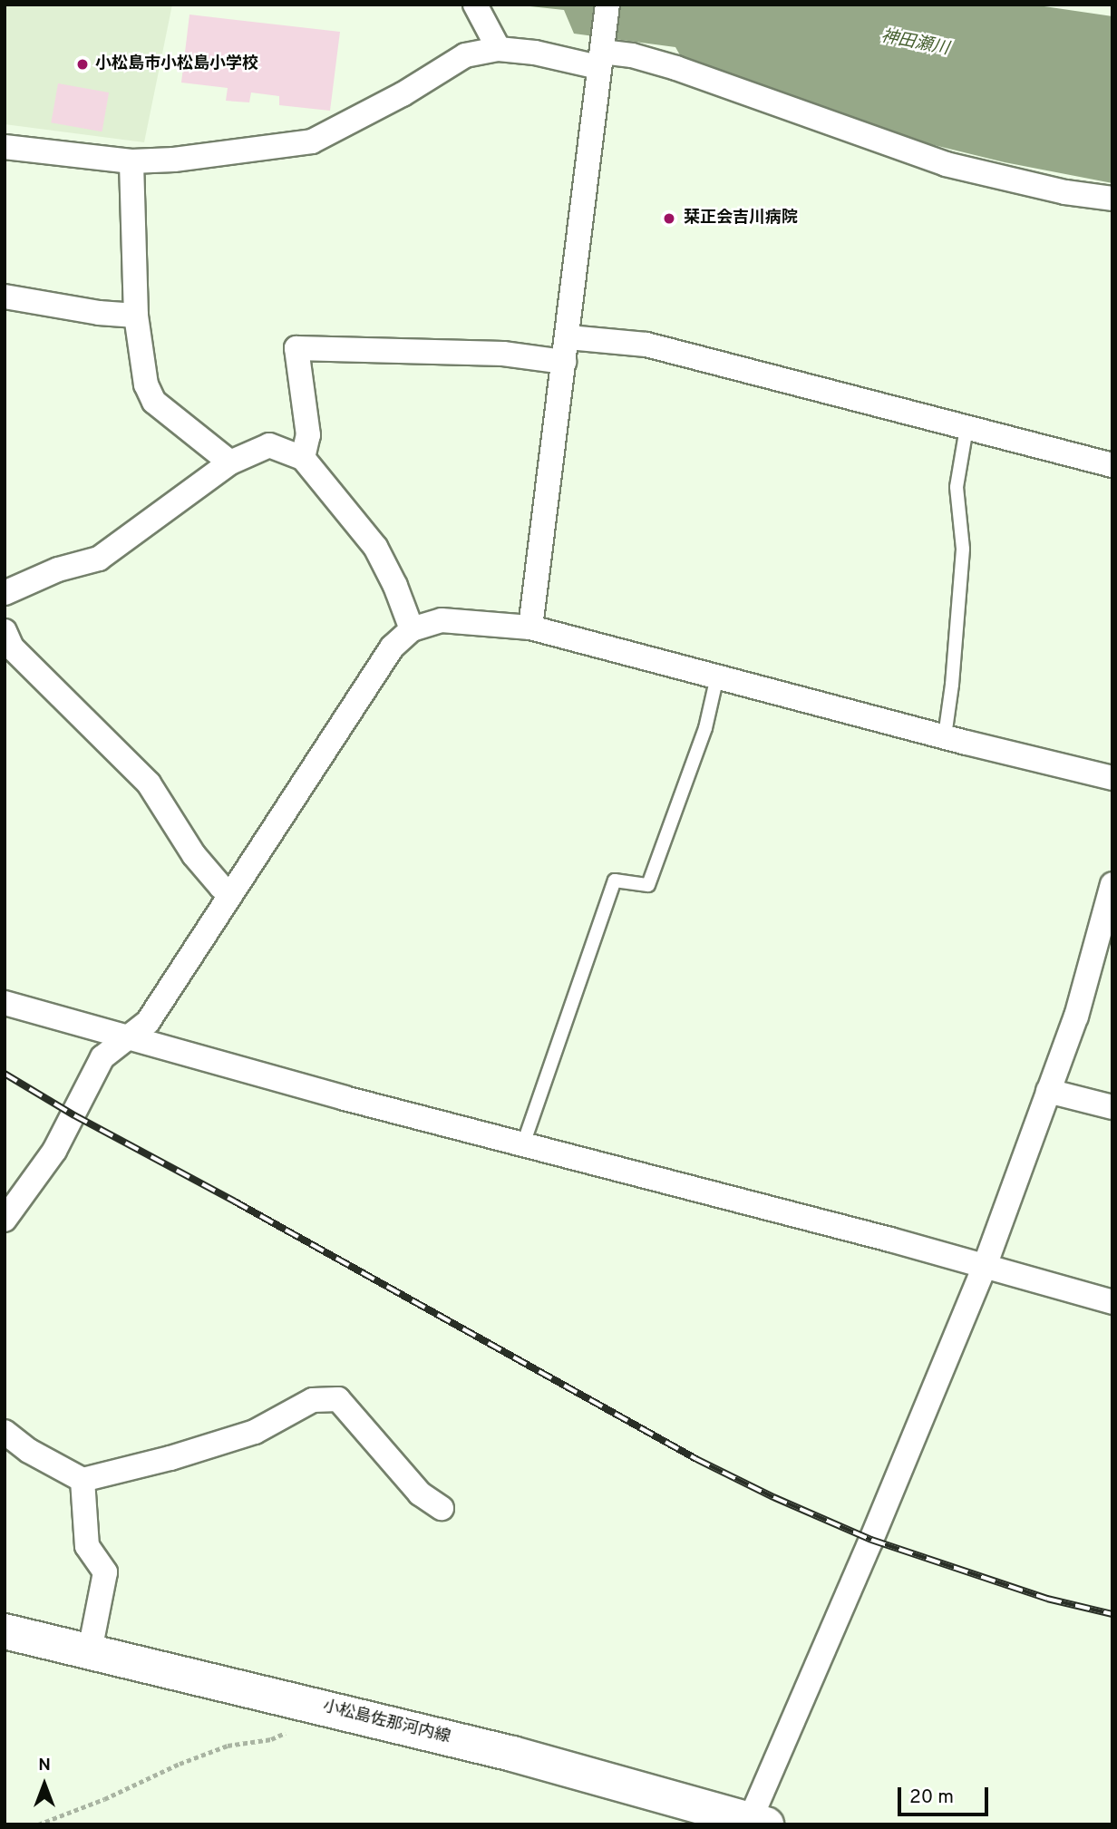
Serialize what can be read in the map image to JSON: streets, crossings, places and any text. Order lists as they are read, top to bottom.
{
  "streets": {
    "main road": ["小松島佐那河内線"]
  },
  "water": ["神田瀬川"],
  "places": ["小松島市小松島小学校", "栞正会吉川病院"],
  "scale_bar": "20 m",
  "north": "top"
}
